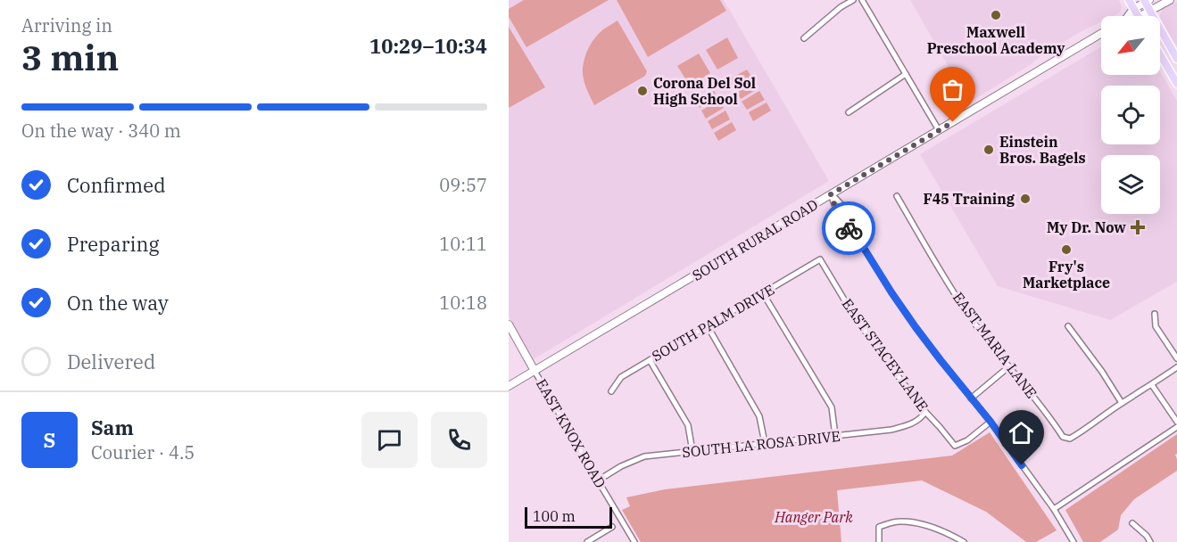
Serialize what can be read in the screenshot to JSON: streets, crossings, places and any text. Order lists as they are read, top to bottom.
{
  "streets": {
    "main road": ["SOUTH RURAL ROAD", "EAST KNOX ROAD"],
    "street": [
      "SOUTH PALM DRIVE",
      "EAST MARIA LANE",
      "EAST STACEY LANE",
      "SOUTH LA ROSA DRIVE"
    ]
  },
  "crossings": [
    ["SOUTH RURAL ROAD", "EAST KNOX ROAD"],
    ["SOUTH PALM DRIVE", "EAST STACEY LANE"],
    ["EAST STACEY LANE", "SOUTH LA ROSA DRIVE"],
    ["EAST KNOX ROAD", "SOUTH LA ROSA DRIVE"]
  ],
  "parks": ["Hanger Park"],
  "places": {
    "other": [
      "Maxwell Preschool Academy",
      "Corona Del Sol High School",
      "Einstein Bros. Bagels",
      "F45 Training",
      "Fry's Marketplace"
    ],
    "health": ["My Dr. Now"]
  },
  "scale_bar": "100 m",
  "north": "bottom left",
  "page": {
    "heading": ["3 min", "Arriving in", "10:29–10:34"],
    "panel": ["Sam", "Courier · 4.5"],
    "bar": "On the way · 340 m",
    "list": [
      ["Confirmed", "09:57"],
      ["Preparing", "10:11"],
      ["On the way", "10:18"],
      "Delivered"
    ],
    "round": "S",
    "scale": "100 m"
  }
}
